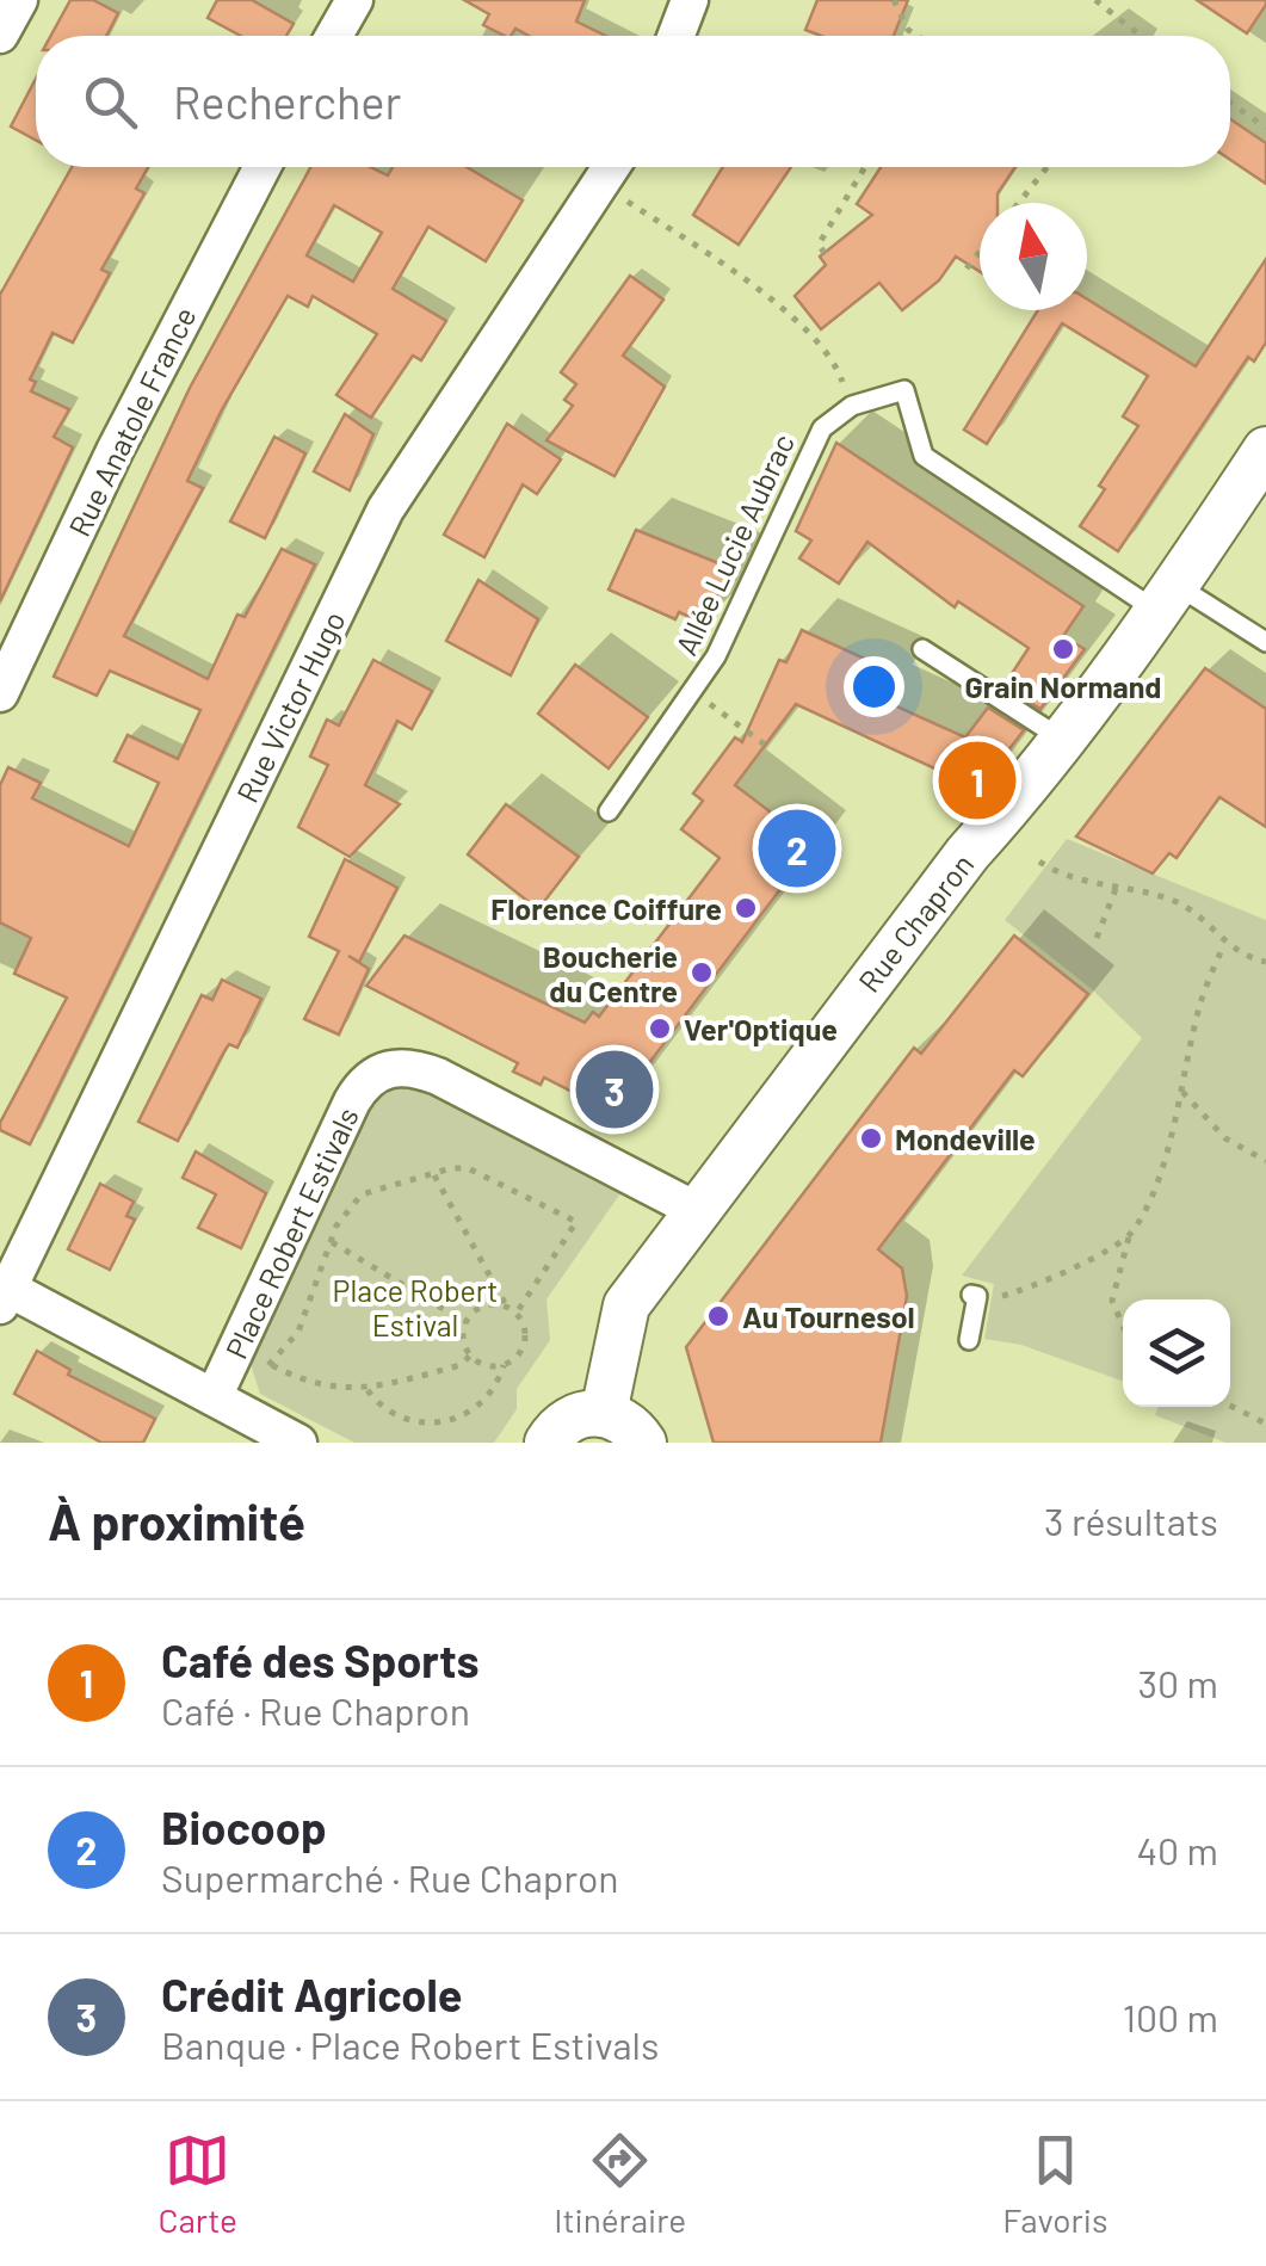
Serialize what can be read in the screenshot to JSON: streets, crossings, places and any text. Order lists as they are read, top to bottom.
{
  "streets": {
    "street": [
      "Rue Anatole France",
      "Rue Victor Hugo",
      "Rue Chapron",
      "Place Robert Estivals"
    ],
    "lane": ["Allée Lucie Aubrac"]
  },
  "crossings": [
    ["Rue Chapron", "Place Robert Estivals"]
  ],
  "parks": ["Place Robert Estival"],
  "places": [
    "Grain Normand",
    "Florence Coiffure",
    "Boucherie du Centre",
    "Ver'Optique",
    "Mondeville",
    "Au Tournesol"
  ],
  "north": "top",
  "page": {
    "search": "Rechercher",
    "pins": ["1", "2", "3"],
    "heading": ["À proximité", "3 résultats"],
    "list": [
      {
        "mark": "1",
        "name": "Café des Sports",
        "note": "Café · Rue Chapron",
        "value": "30 m"
      },
      {
        "mark": "2",
        "name": "Biocoop",
        "note": "Supermarché · Rue Chapron",
        "value": "40 m"
      },
      {
        "mark": "3",
        "name": "Crédit Agricole",
        "note": "Banque · Place Robert Estivals",
        "value": "100 m"
      }
    ],
    "nav": ["Carte", "Itinéraire", "Favoris"]
  }
}
